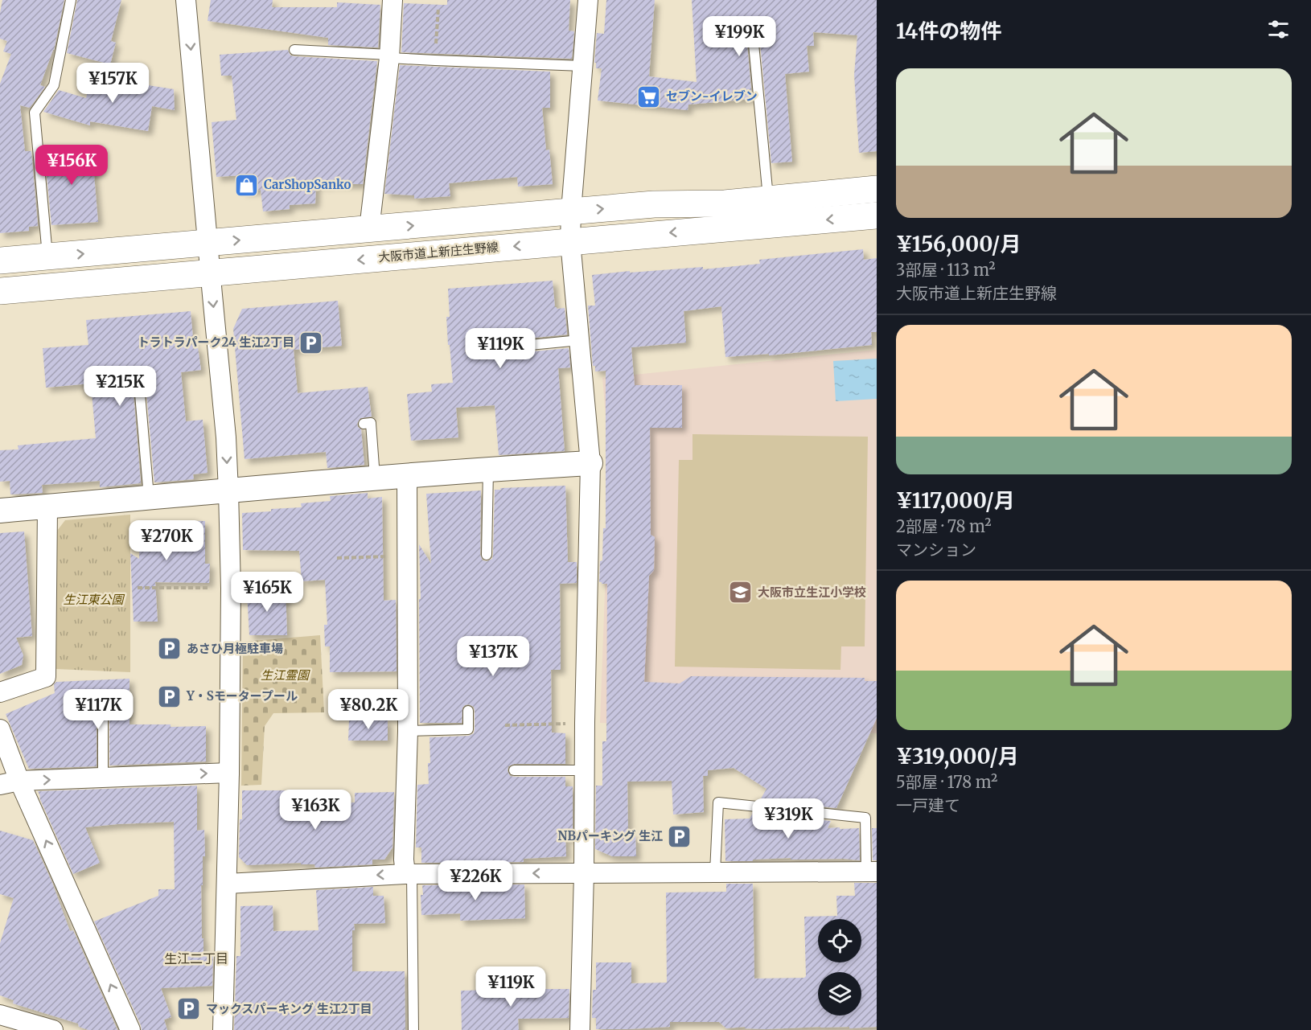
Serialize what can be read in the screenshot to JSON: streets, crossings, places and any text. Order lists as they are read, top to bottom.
{
  "streets": {
    "main road": ["大阪市道上新庄生野線"]
  },
  "districts": ["生江二丁目"],
  "parks": ["生江東公園", "生江霊園"],
  "places": {
    "supermarket": ["セブン-イレブン"],
    "shop": ["CarShopSanko"],
    "parking": [
      "トラトラパーク24 生江2丁目",
      "あさひ月極駐車場",
      "Y・Sモータープール",
      "NBパーキング 生江",
      "マックスパーキング 生江2丁目"
    ],
    "school or university": ["大阪市立生江小学校"]
  },
  "page": {
    "heading": "14件の物件",
    "price": [
      "¥199K",
      "¥157K",
      "¥156K",
      "¥119K",
      "¥215K",
      "¥270K",
      "¥165K",
      "¥137K",
      "¥117K",
      "¥80.2K",
      "¥163K",
      "¥319K",
      "¥226K",
      "¥119K"
    ],
    "list": [
      {
        "name": "¥156,000/月",
        "note": "3部屋 · 113 m² · 大阪市道上新庄生野線"
      },
      {
        "name": "¥117,000/月",
        "note": "2部屋 · 78 m² · マンション"
      },
      {
        "name": "¥319,000/月",
        "note": "5部屋 · 178 m² · 一戸建て"
      }
    ]
  }
}
